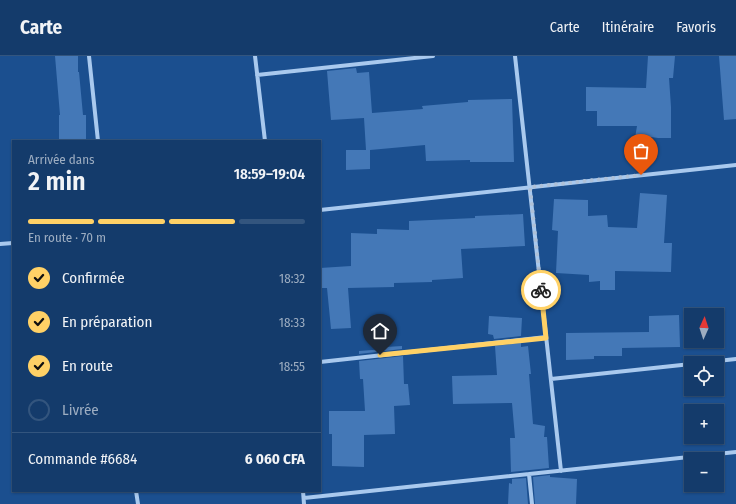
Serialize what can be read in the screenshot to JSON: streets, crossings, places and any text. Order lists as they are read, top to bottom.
{
  "north": "top",
  "page": {
    "header": "Carte",
    "nav": ["Carte", "Itinéraire", "Favoris"],
    "heading": ["2 min", "Arrivée dans", "18:59–19:04"],
    "panel": ["Commande #6684", "6 060 CFA"],
    "bar": "En route · 70 m",
    "list": [
      ["Confirmée", "18:32"],
      ["En préparation", "18:33"],
      ["En route", "18:55"],
      "Livrée"
    ],
    "map_buttons": ["+", "−"]
  }
}
